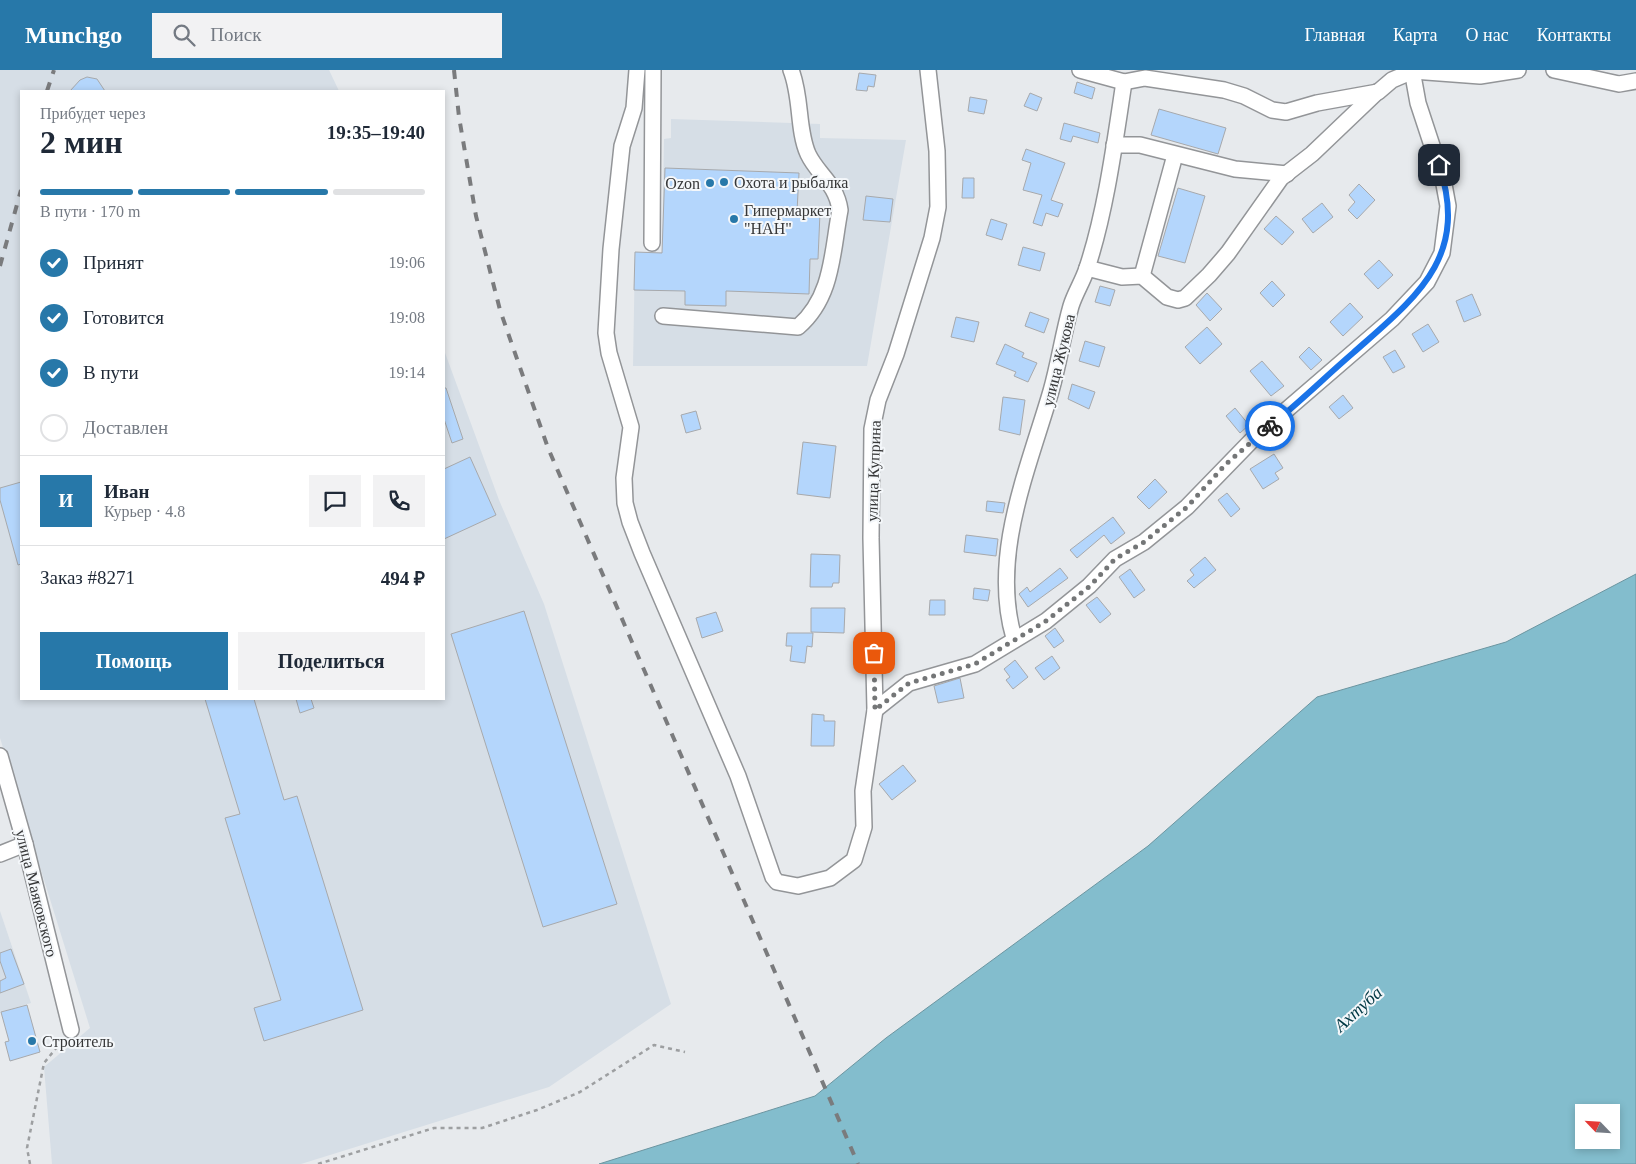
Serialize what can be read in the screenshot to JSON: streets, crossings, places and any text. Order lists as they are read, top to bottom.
{
  "streets": {
    "street": ["улица Жукова", "улица Куприна", "улица Маяковского"]
  },
  "water": ["Ахтуба"],
  "places": [
    "Охота и рыбалка",
    "Ozon",
    "Гипермаркет \"НАН\"",
    "Строитель"
  ],
  "north": "top left",
  "page": {
    "header": "Munchgo",
    "search": "Поиск",
    "nav": [
      "Главная",
      "Карта",
      "О нас",
      "Контакты"
    ],
    "heading": ["2 мин", "Прибудет через", "19:35–19:40"],
    "panel": [
      "Иван",
      "Курьер · 4.8",
      "Заказ #8271",
      "494 ₽"
    ],
    "bar": "В пути · 170 m",
    "list": [
      ["Принят", "19:06"],
      ["Готовится", "19:08"],
      ["В пути", "19:14"],
      "Доставлен"
    ],
    "round": "И",
    "buttons": ["Помощь", "Поделиться"]
  }
}
